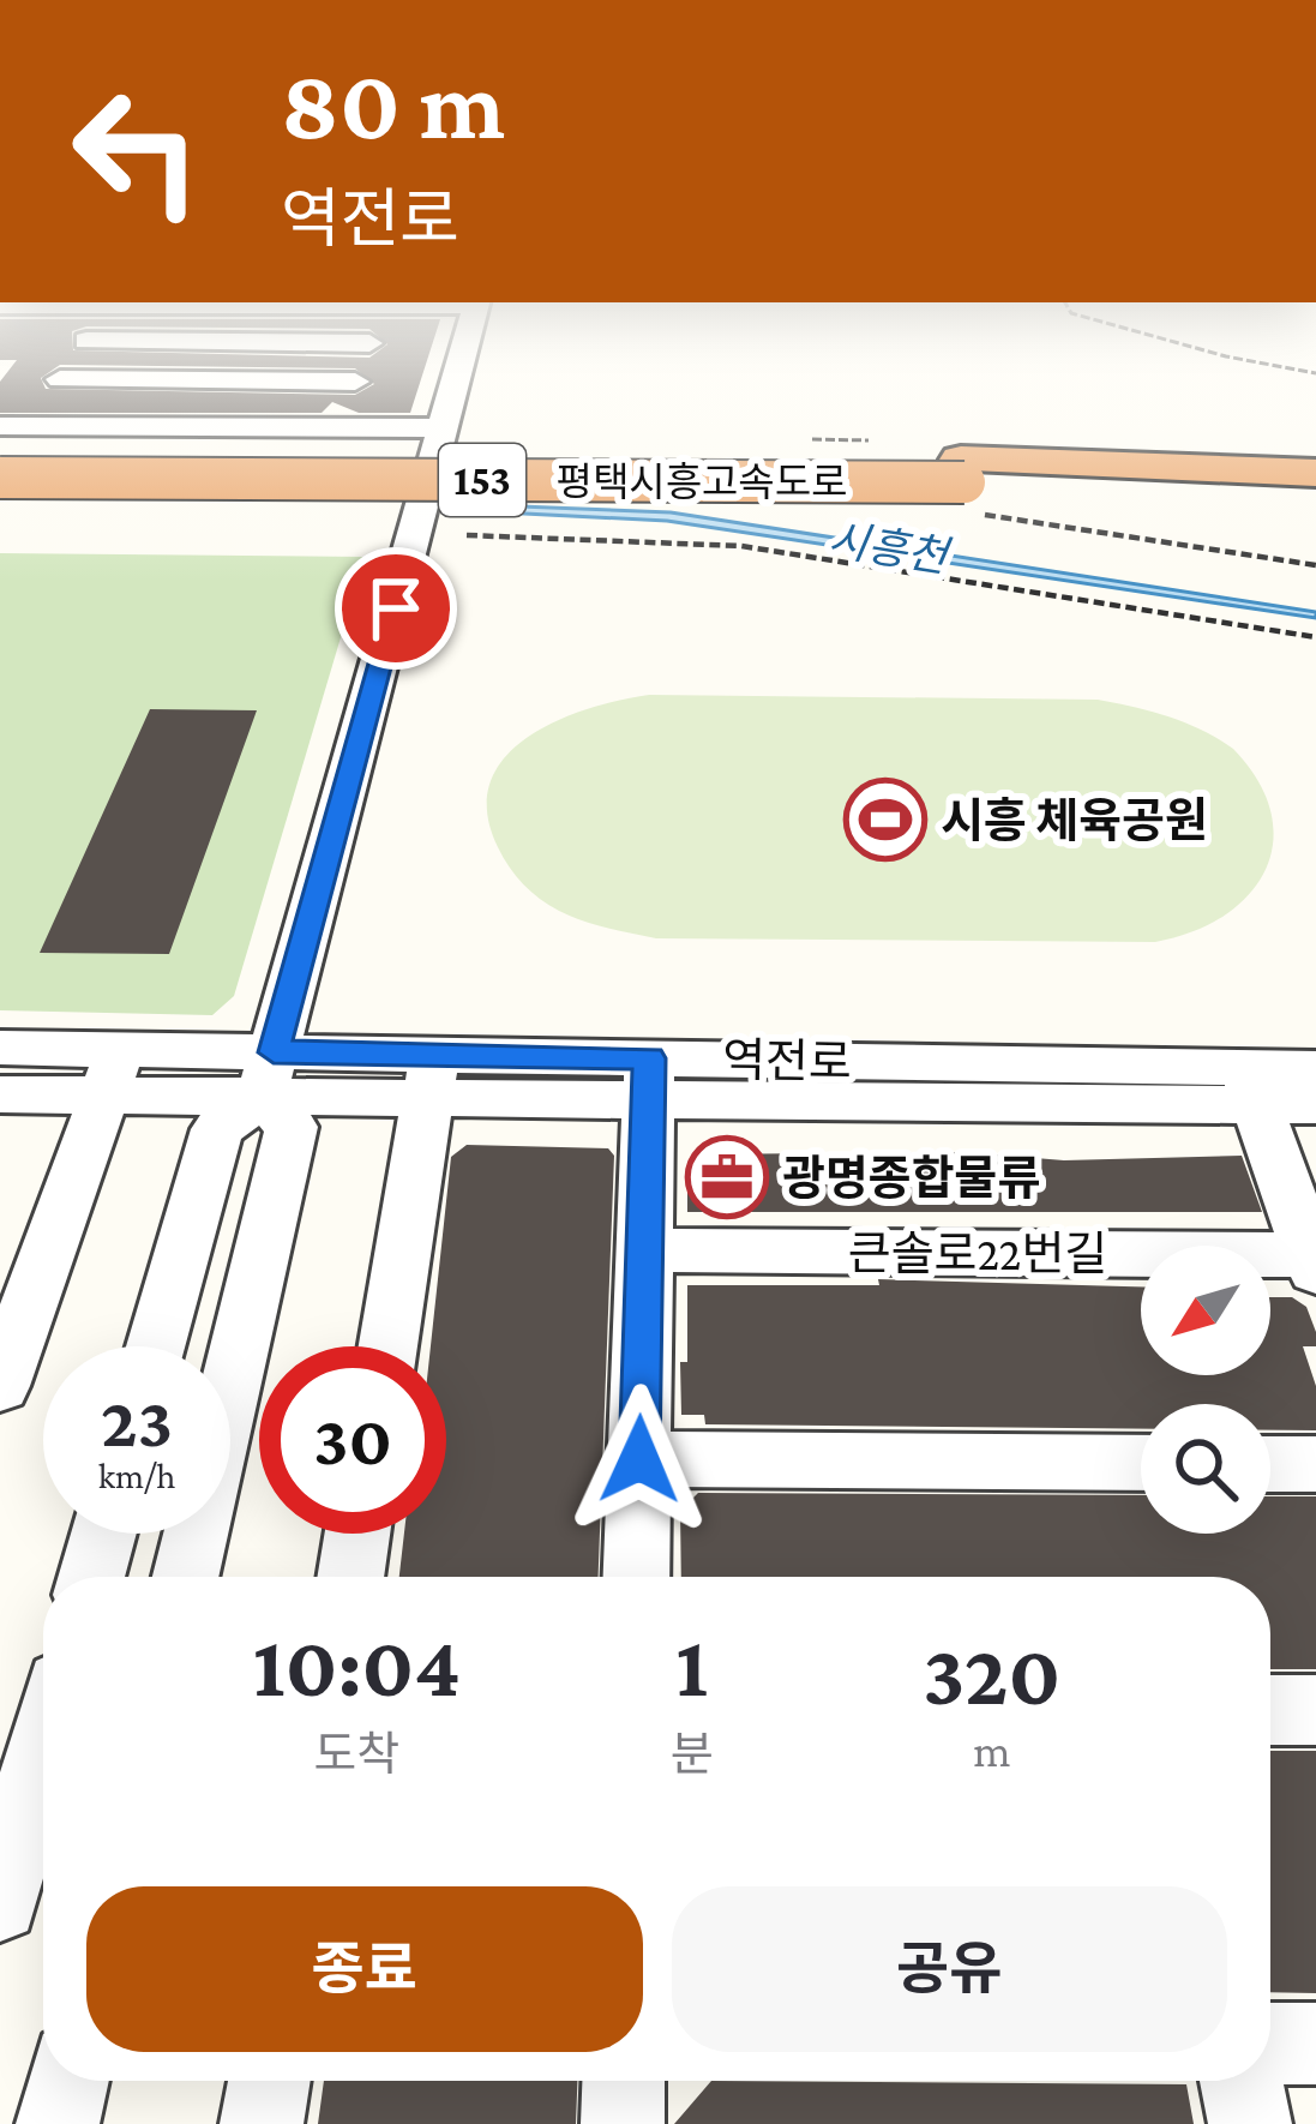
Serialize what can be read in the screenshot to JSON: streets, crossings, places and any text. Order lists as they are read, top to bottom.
{
  "streets": {
    "highway": ["153", "평택시흥고속도로"],
    "street": ["역전로", "큰솔로22번길"]
  },
  "crossings": [
    ["역전로", "큰솔로22번길"]
  ],
  "water": ["시흥천"],
  "places": {
    "sports": ["시흥 체육공원"],
    "office": ["광명종합물류"]
  },
  "north": "bottom left",
  "page": {
    "turn": ["80 m", "역전로"],
    "speed": "23 km/h",
    "limit": "30",
    "eta": [
      "10:04",
      "도착",
      "1",
      "분",
      "320",
      "m"
    ],
    "buttons": ["종료", "공유"]
  }
}
